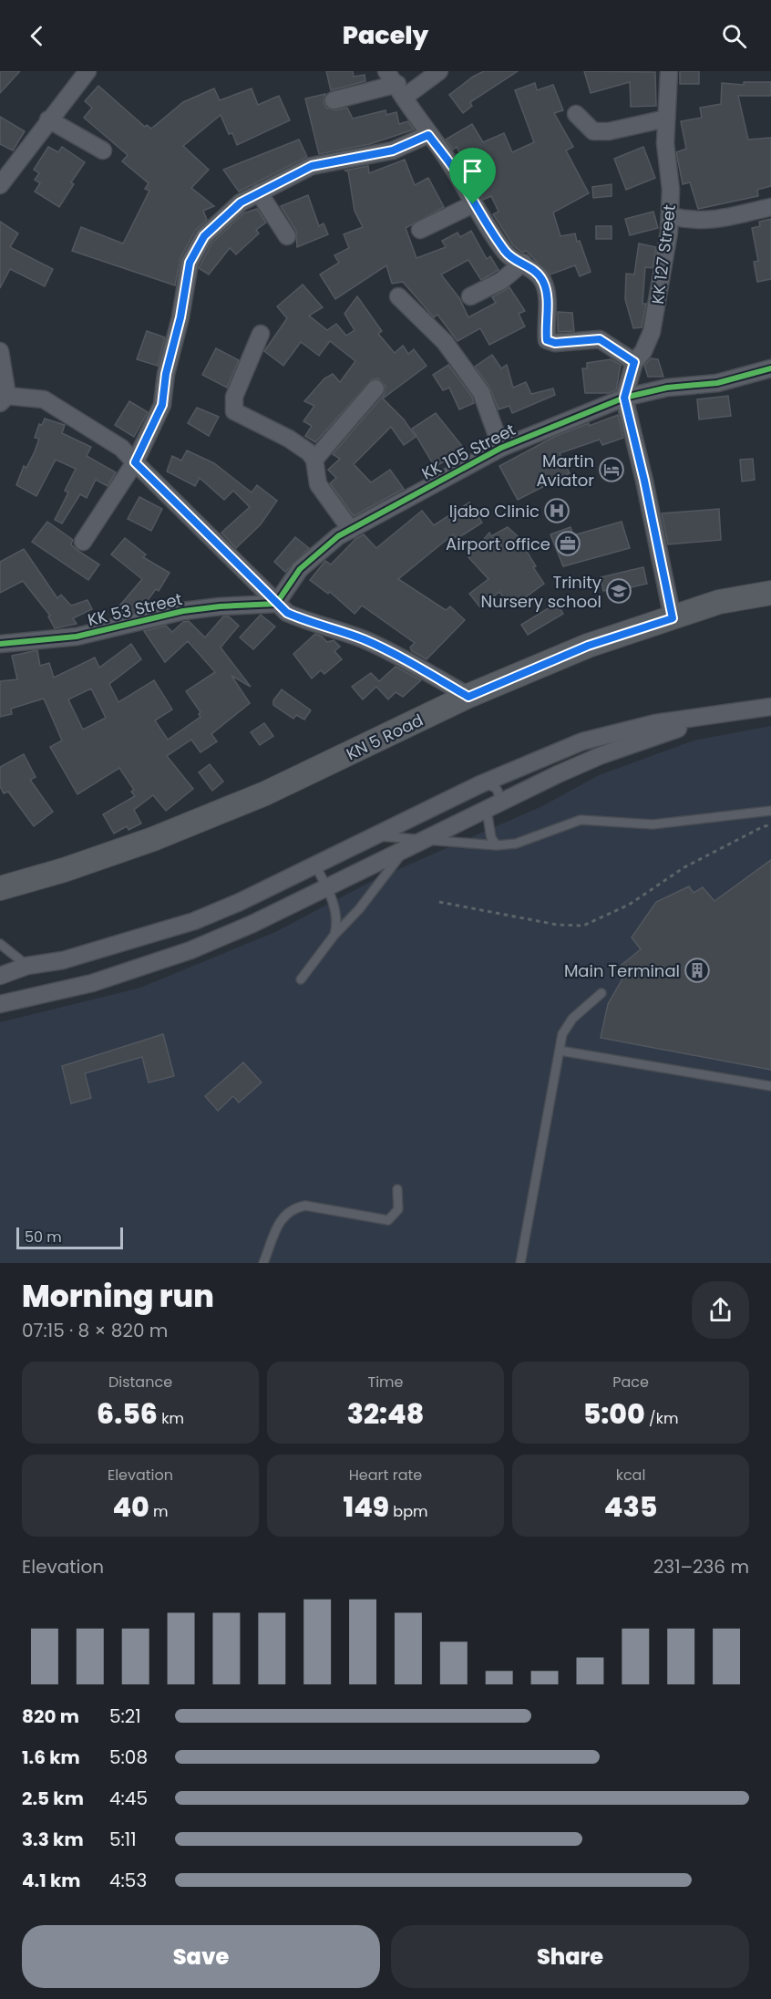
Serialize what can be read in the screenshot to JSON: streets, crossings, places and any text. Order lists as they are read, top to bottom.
{
  "streets": {
    "main road": ["KN 5 Road"],
    "street": ["KK 127 Street", "KK 105 Street", "KK 53 Street"]
  },
  "crossings": [
    ["KK 127 Street", "KK 105 Street"],
    ["KK 105 Street", "KK 53 Street"]
  ],
  "places": {
    "hotel": ["Martin Aviator"],
    "hospital": ["Ijabo Clinic"],
    "office": ["Airport office"],
    "school or university": ["Trinity Nursery school"],
    "building": ["Main Terminal"]
  },
  "scale_bar": "50 m",
  "page": {
    "header": "Pacely",
    "scale": "50 m",
    "heading": ["Morning run", "07:15 · 8 × 820 m"],
    "stats": [
      ["Distance", "6.56 km"],
      ["Time", "32:48"],
      ["Pace", "5:00 /km"],
      ["Elevation", "40 m"],
      ["Heart rate", "149 bpm"],
      ["kcal", "435"]
    ],
    "chart": ["Elevation", "231–236 m"],
    "list": [
      {
        "name": "820 m",
        "note": "5:21"
      },
      {
        "name": "1.6 km",
        "note": "5:08"
      },
      {
        "name": "2.5 km",
        "note": "4:45"
      },
      {
        "name": "3.3 km",
        "note": "5:11"
      },
      {
        "name": "4.1 km",
        "note": "4:53"
      }
    ],
    "buttons": ["Save", "Share"]
  }
}
